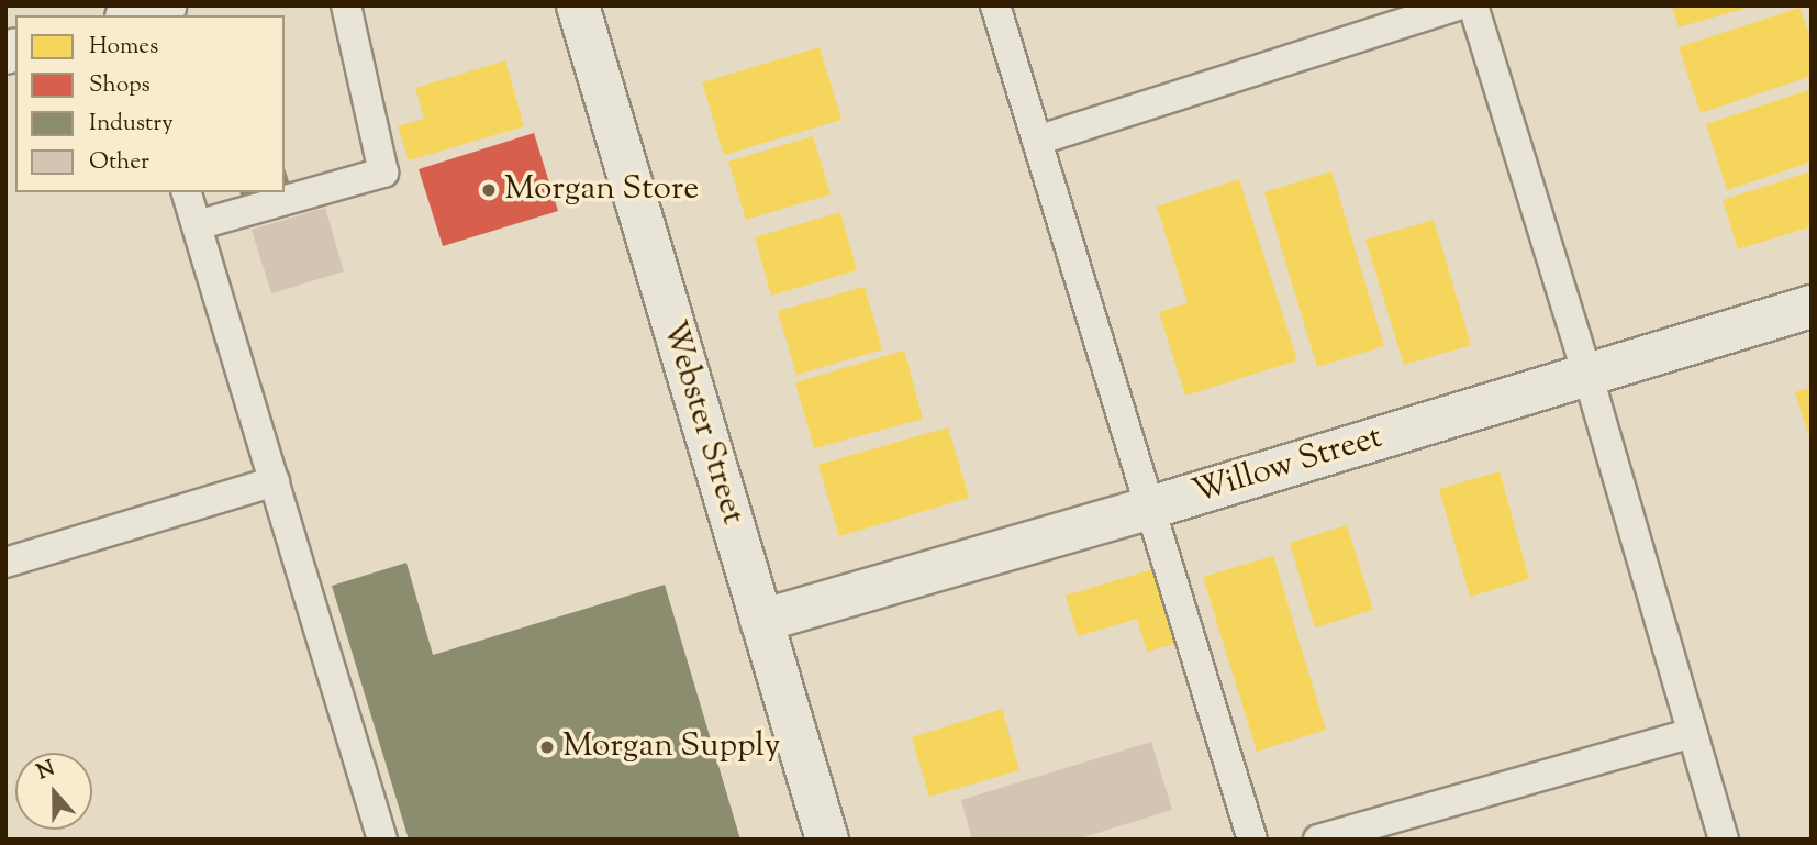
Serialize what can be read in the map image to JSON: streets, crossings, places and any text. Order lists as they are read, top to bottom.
{
  "streets": {
    "street": ["Webster Street", "Willow Street"]
  },
  "crossings": [
    ["Webster Street", "Willow Street"]
  ],
  "places": ["Morgan Store", "Morgan Supply"],
  "legend": [
    "Homes",
    "Shops",
    "Industry",
    "Other"
  ],
  "north": "top"
}
